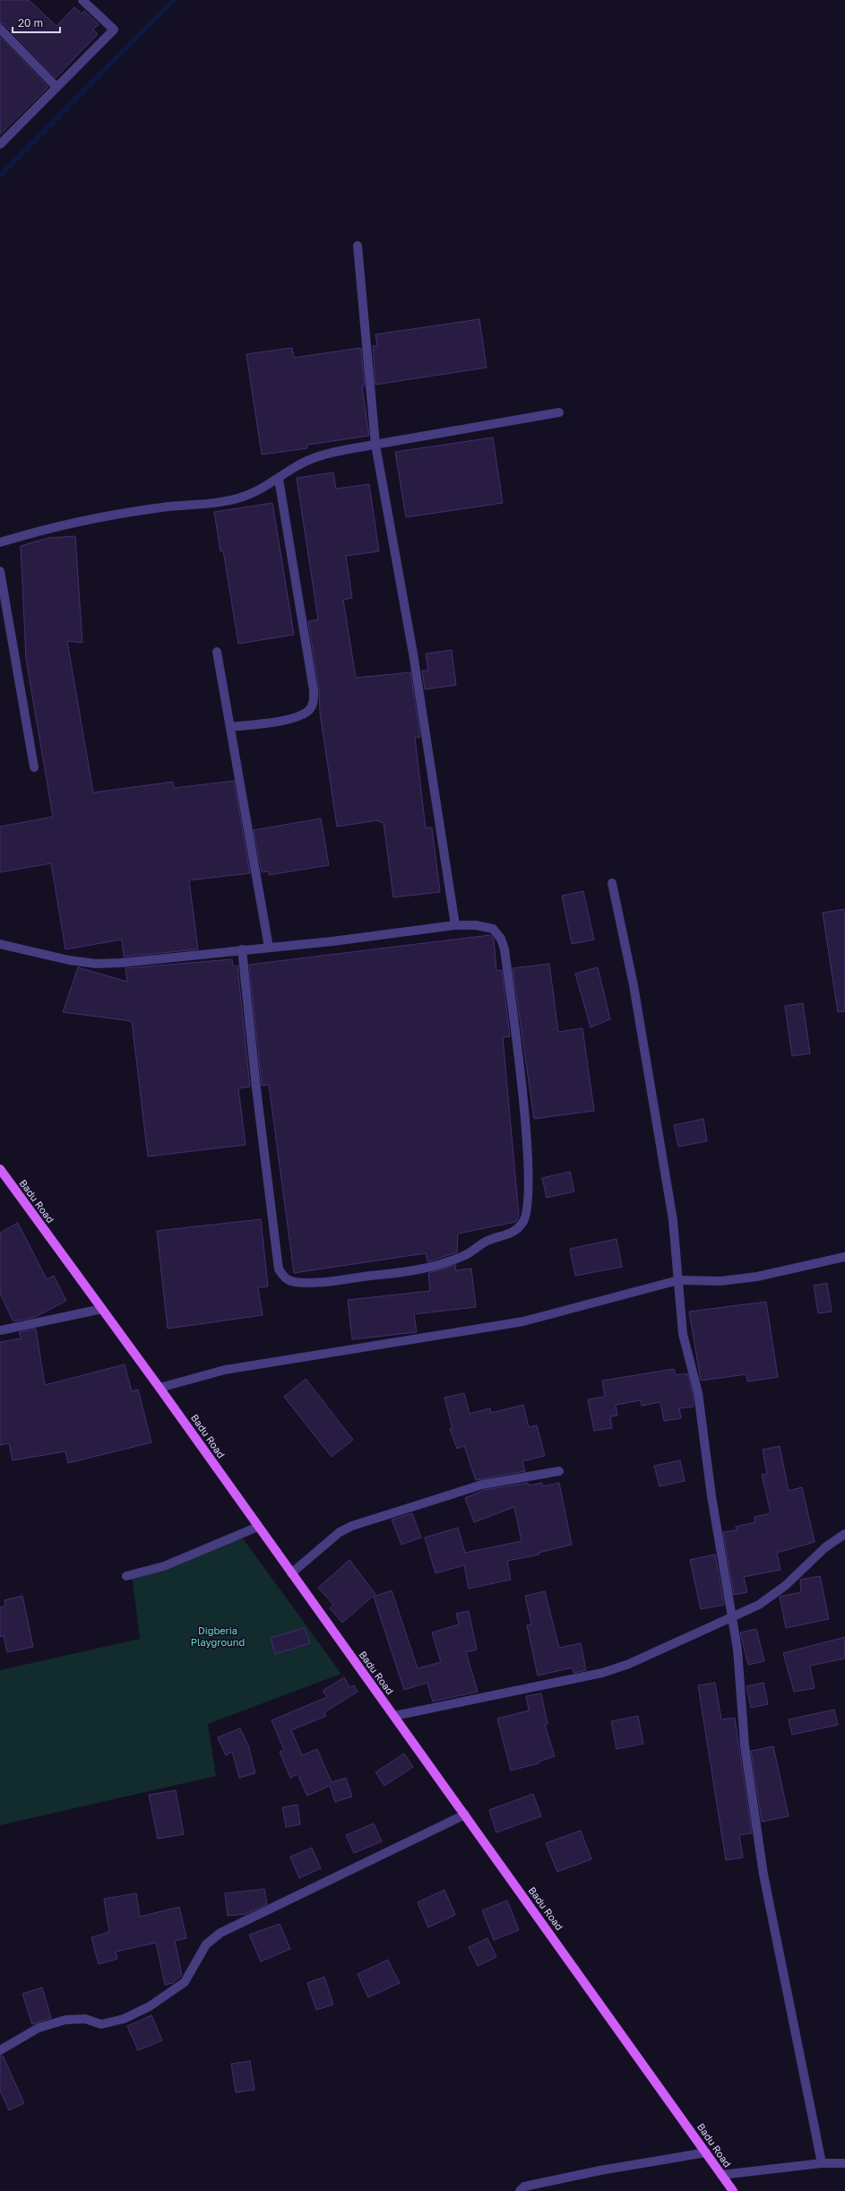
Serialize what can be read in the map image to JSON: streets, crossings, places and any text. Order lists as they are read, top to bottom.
{
  "streets": {
    "main road": ["Badu Road"]
  },
  "parks": ["Digberia Playground"],
  "scale_bar": "20 m"
}
